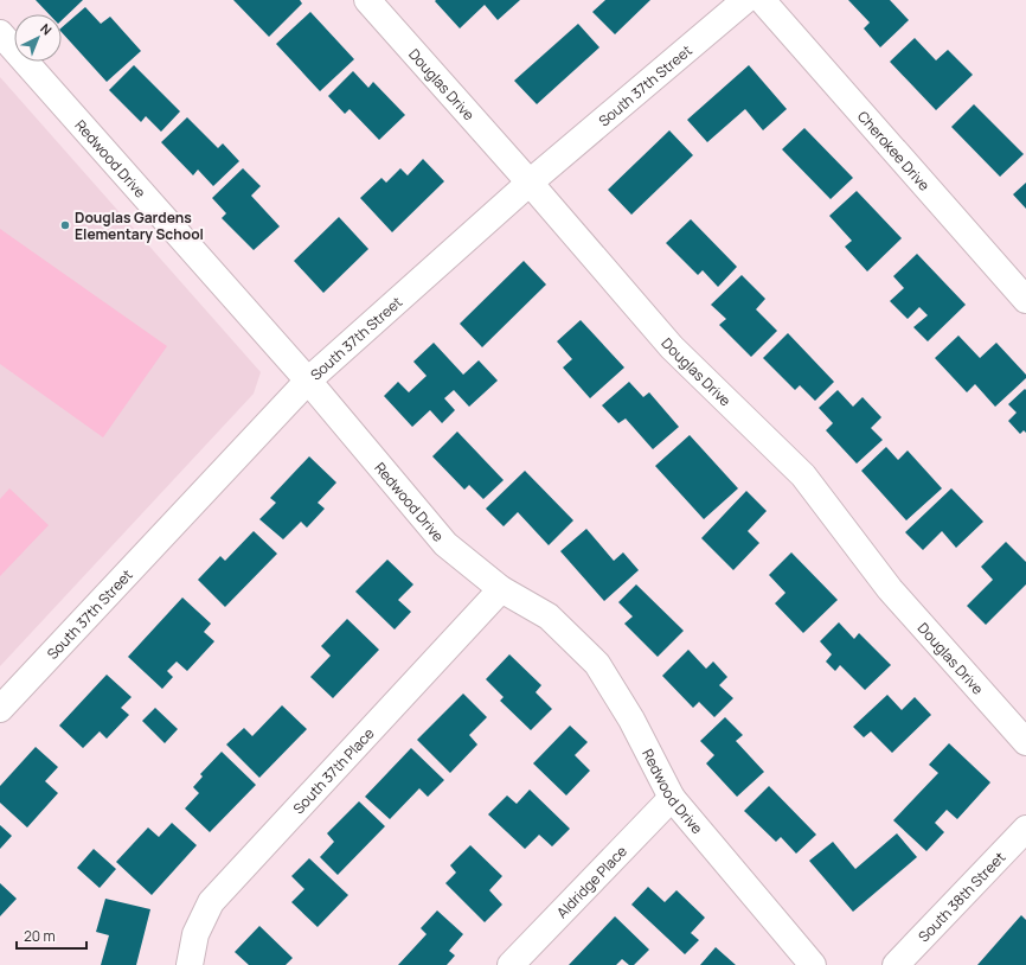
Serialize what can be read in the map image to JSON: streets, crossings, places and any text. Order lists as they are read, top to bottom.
{
  "streets": {
    "street": [
      "Douglas Drive",
      "South 37th Street",
      "Cherokee Drive",
      "Redwood Drive",
      "South 37th Place",
      "Aldridge Place",
      "South 38th Street"
    ]
  },
  "crossings": [
    ["Douglas Drive", "South 37th Street"],
    ["South 37th Street", "Redwood Drive"],
    ["Redwood Drive", "South 37th Place"],
    ["Redwood Drive", "Aldridge Place"]
  ],
  "places": ["Douglas Gardens Elementary School"],
  "scale_bar": "20 m",
  "north": "top right"
}
